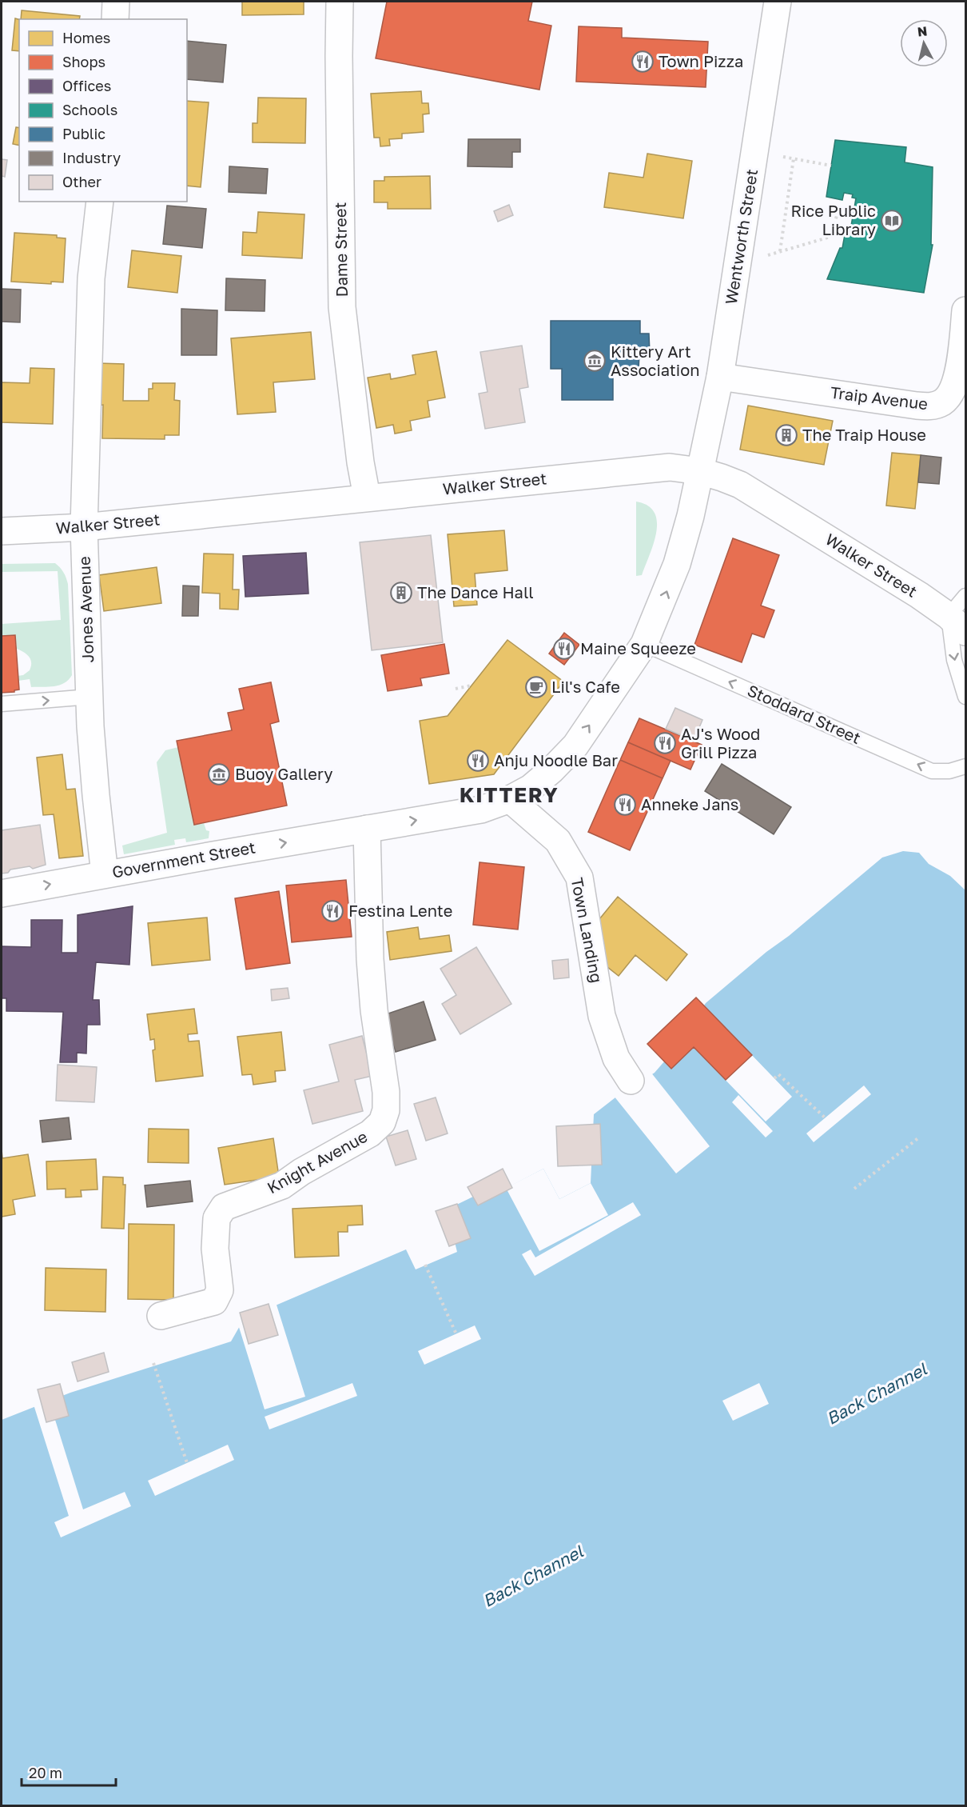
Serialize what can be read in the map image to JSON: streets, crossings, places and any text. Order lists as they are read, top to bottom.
{
  "streets": {
    "street": [
      "Wentworth Street",
      "Dame Street",
      "Traip Avenue",
      "Walker Street",
      "Jones Avenue",
      "Government Street",
      "Town Landing",
      "Knight Avenue"
    ],
    "lane": ["Stoddard Street"]
  },
  "crossings": [
    ["Wentworth Street", "Traip Avenue"],
    ["Wentworth Street", "Walker Street"],
    ["Wentworth Street", "Stoddard Street"],
    ["Wentworth Street", "Government Street"],
    ["Dame Street", "Walker Street"],
    ["Walker Street", "Jones Avenue"],
    ["Jones Avenue", "Government Street"],
    ["Stoddard Street", "Government Street"],
    ["Government Street", "Town Landing"],
    ["Government Street", "Knight Avenue"]
  ],
  "one_way": ["Stoddard Street", "Government Street"],
  "districts": ["KITTERY"],
  "water": ["Back Channel"],
  "places": {
    "restaurant": [
      "Town Pizza",
      "Maine Squeeze",
      "AJ's Wood Grill Pizza",
      "Anju Noodle Bar",
      "Anneke Jans",
      "Festina Lente"
    ],
    "library": ["Rice Public Library"],
    "museum": ["Kittery Art Association", "Buoy Gallery"],
    "building": ["The Traip House", "The Dance Hall"],
    "cafe": ["Lil's Cafe"]
  },
  "legend": [
    "Homes",
    "Shops",
    "Offices",
    "Schools",
    "Public",
    "Industry",
    "Other"
  ],
  "scale_bar": "20 m",
  "north": "top"
}
